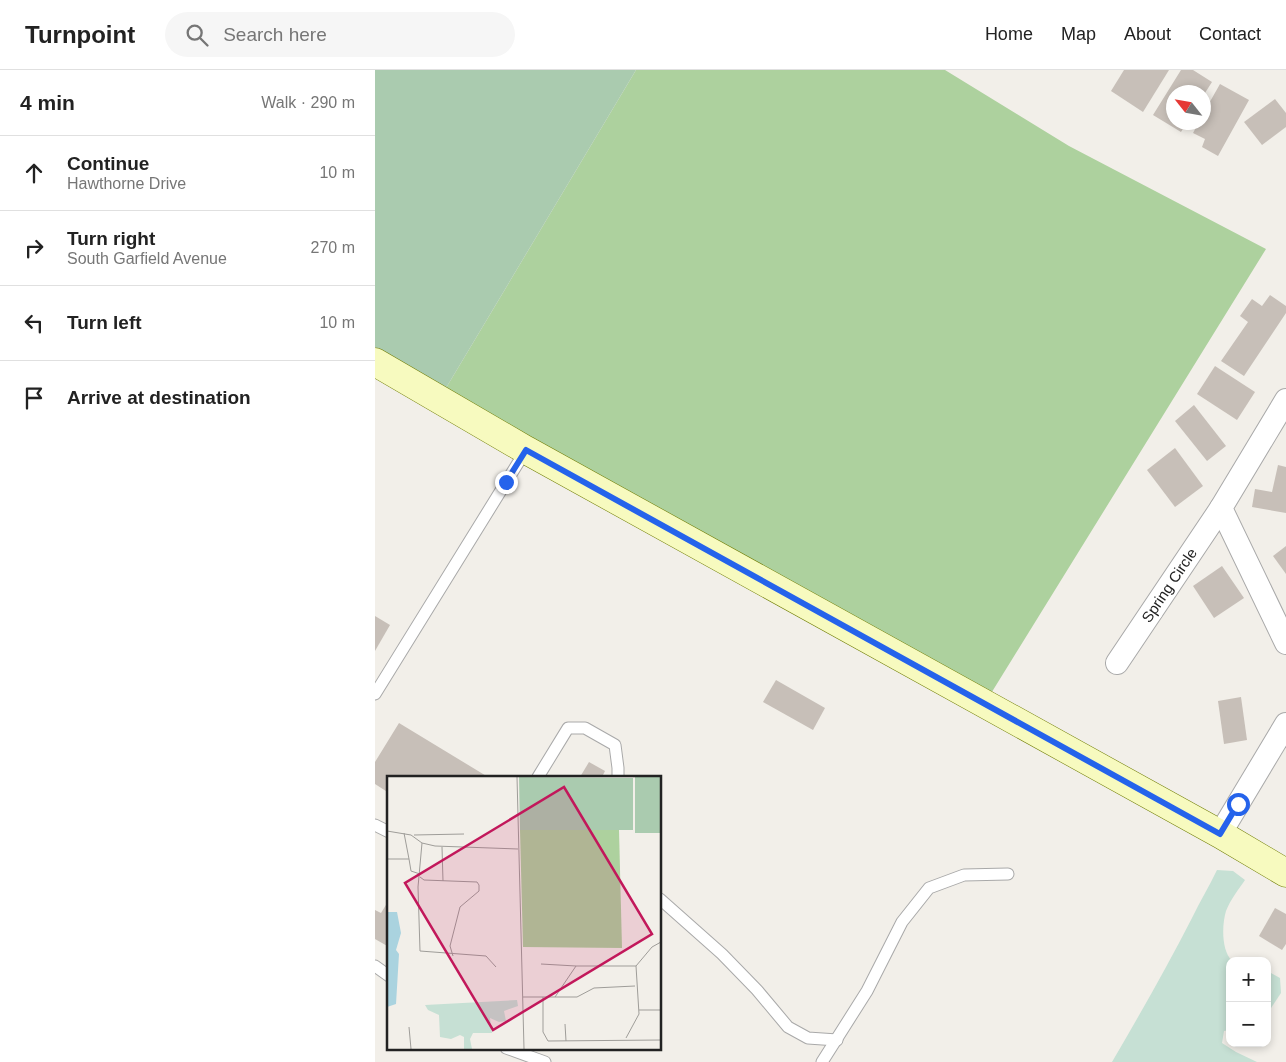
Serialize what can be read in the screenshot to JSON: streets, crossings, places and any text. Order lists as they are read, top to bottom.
{
  "streets": {
    "street": ["Spring Circle"]
  },
  "north": "top left",
  "page": {
    "header": "Turnpoint",
    "search": "Search here",
    "nav": [
      "Home",
      "Map",
      "About",
      "Contact"
    ],
    "heading": ["4 min", "Walk · 290 m"],
    "list": [
      ["Continue", "Hawthorne Drive", "10 m"],
      ["Turn right", "South Garfield Avenue", "270 m"],
      ["Turn left", "10 m"],
      "Arrive at destination"
    ],
    "map_buttons": ["+", "−"]
  }
}
